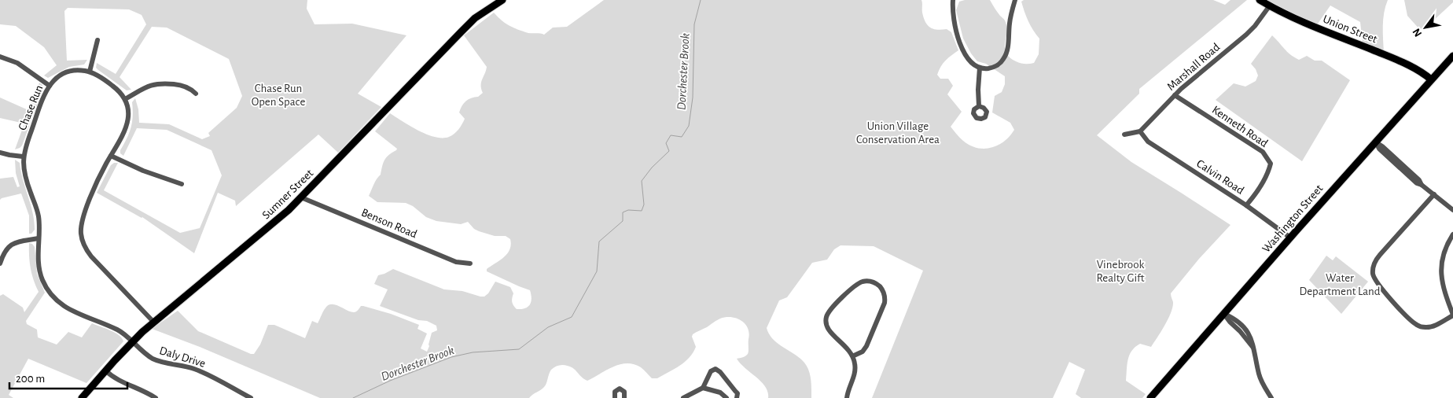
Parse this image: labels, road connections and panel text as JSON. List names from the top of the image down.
{
  "streets": {
    "main road": ["Union Street", "Sumner Street", "Washington Street"],
    "street": [
      "Marshall Road",
      "Chase Run",
      "Kenneth Road",
      "Calvin Road",
      "Benson Road",
      "Daly Drive"
    ]
  },
  "crossings": [
    ["Union Street", "Marshall Road"],
    ["Union Street", "Washington Street"],
    ["Marshall Road", "Kenneth Road"],
    ["Marshall Road", "Calvin Road"],
    ["Chase Run", "Sumner Street"],
    ["Chase Run", "Daly Drive"],
    ["Kenneth Road", "Calvin Road"],
    ["Calvin Road", "Washington Street"],
    ["Sumner Street", "Benson Road"],
    ["Sumner Street", "Daly Drive"]
  ],
  "water": ["Dorchester Brook"],
  "parks": [
    "Chase Run Open Space",
    "Union Village Conservation Area",
    "Vinebrook Realty Gift",
    "Water Department Land"
  ],
  "scale_bar": "200 m",
  "north": "bottom left"
}
